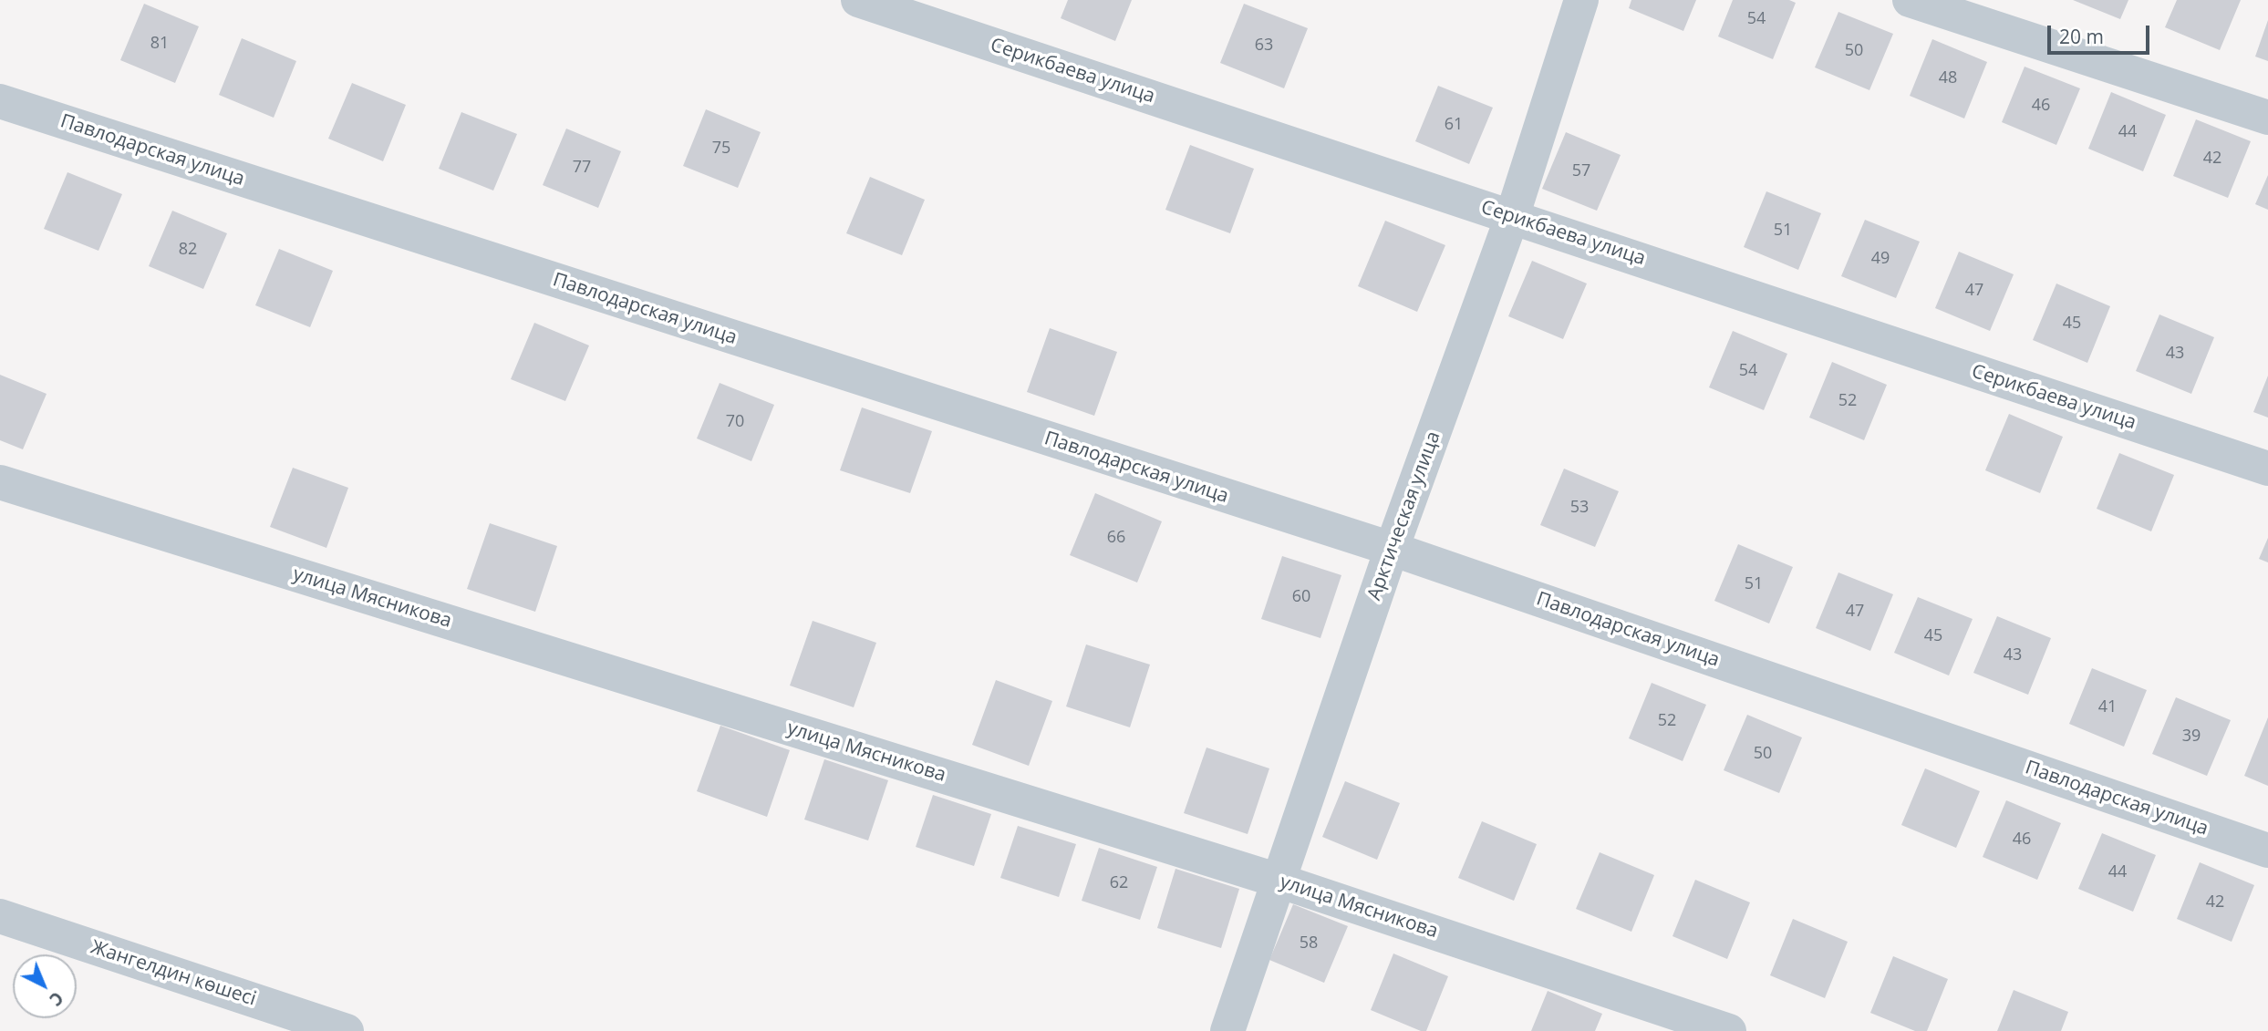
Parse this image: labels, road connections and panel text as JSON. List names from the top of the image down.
{
  "streets": {
    "street": [
      "Серикбаева улица",
      "Павлодарская улица",
      "Арктическая улица",
      "улица Мясникова",
      "Жангелдин көшесі"
    ]
  },
  "crossings": [
    ["Серикбаева улица", "Арктическая улица"],
    ["Павлодарская улица", "Арктическая улица"],
    ["Арктическая улица", "улица Мясникова"]
  ],
  "house_numbers": [
    "54",
    "81",
    "63",
    "50",
    "48",
    "46",
    "61",
    "44",
    "75",
    "42",
    "77",
    "57",
    "51",
    "82",
    "49",
    "47",
    "45",
    "43",
    "54",
    "52",
    "70",
    "53",
    "66",
    "51",
    "60",
    "47",
    "45",
    "43",
    "41",
    "52",
    "39",
    "50",
    "46",
    "44",
    "62",
    "42",
    "58"
  ],
  "scale_bar": "20 m",
  "north": "bottom right"
}
